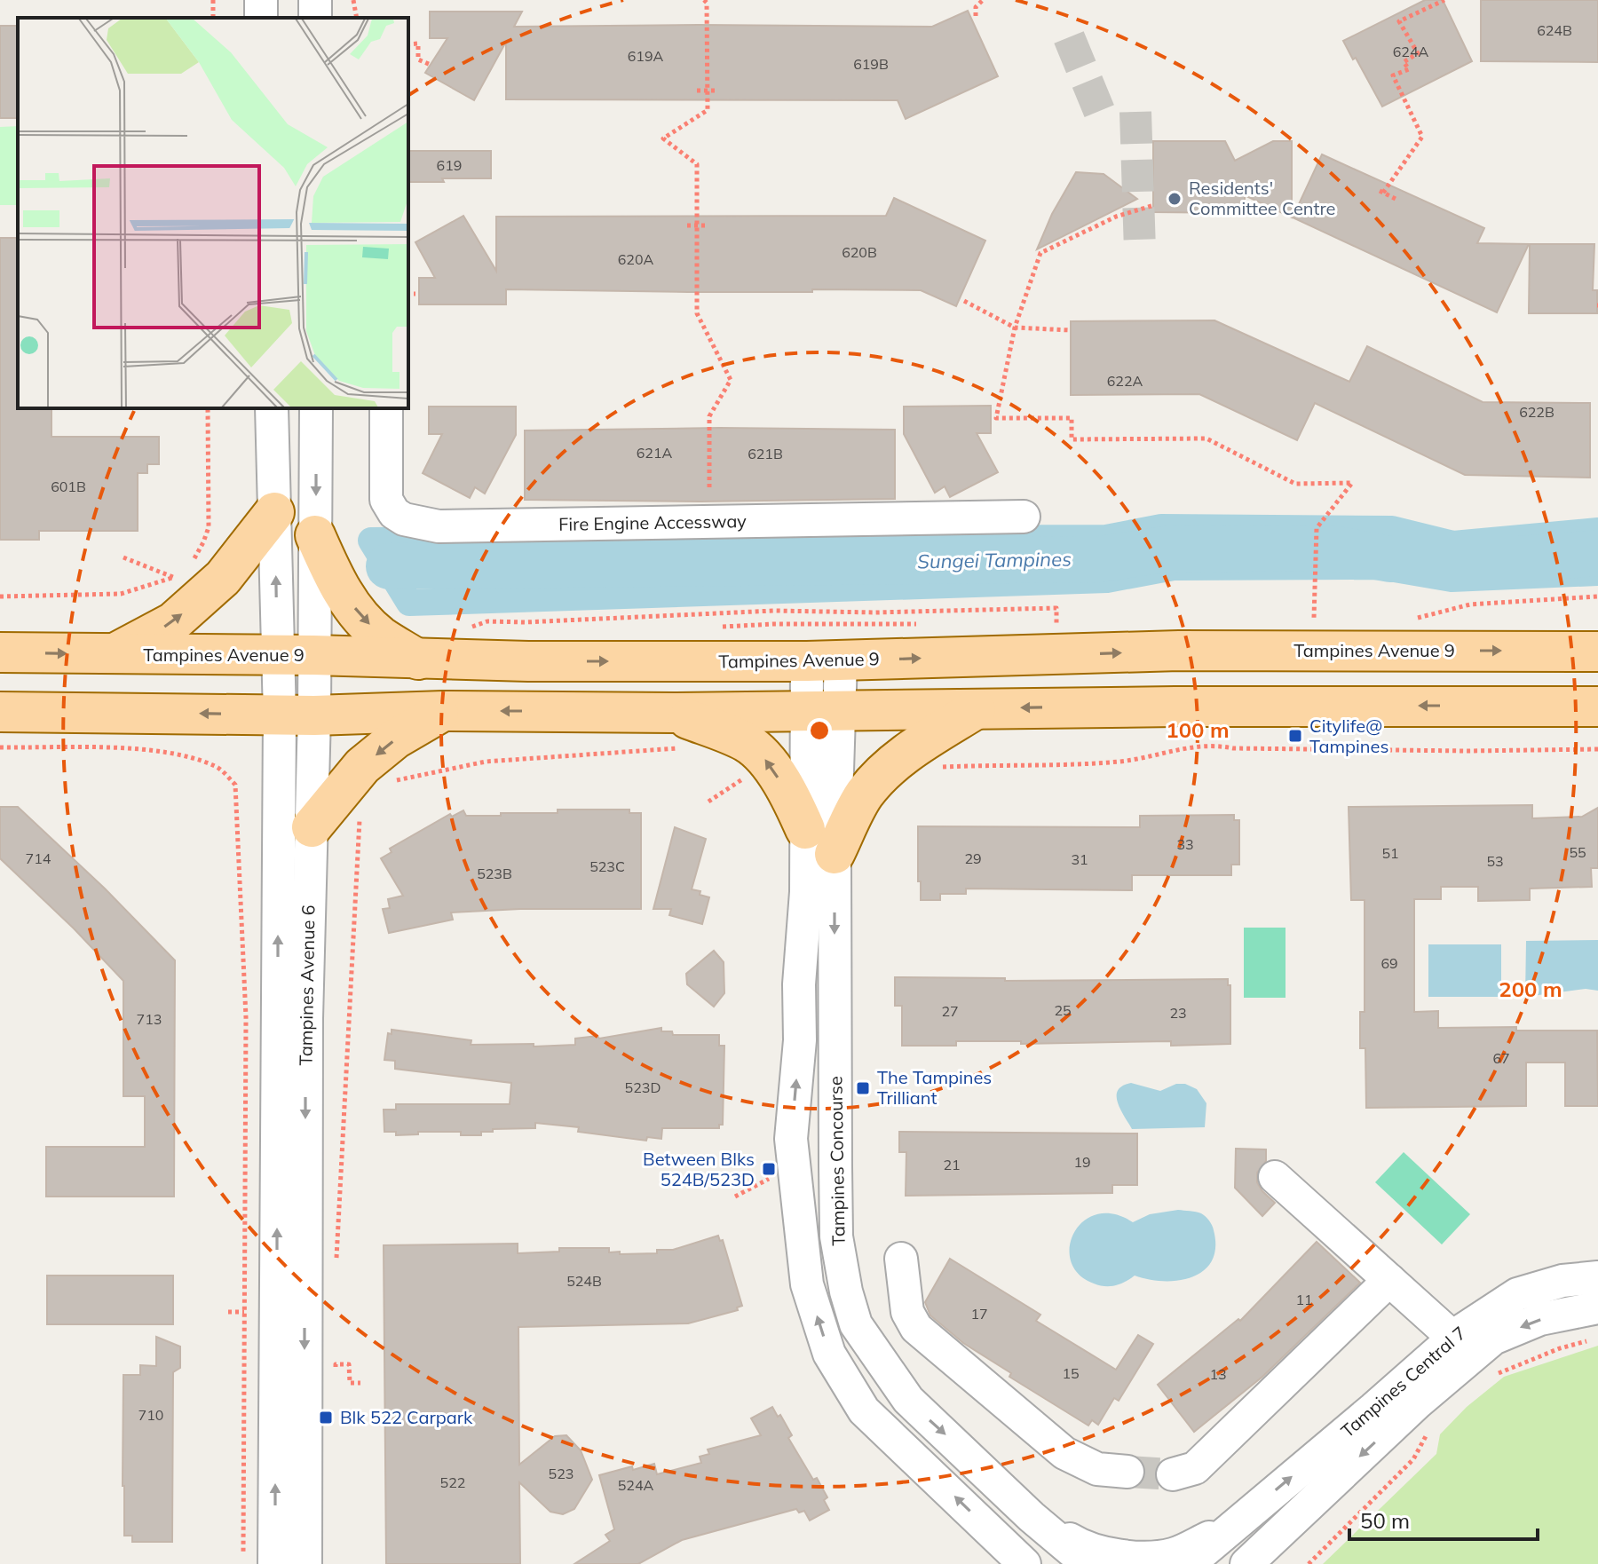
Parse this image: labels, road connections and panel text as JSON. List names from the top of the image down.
{
  "streets": {
    "main road": ["Tampines Avenue 9"],
    "street": [
      "Fire Engine Accessway",
      "Tampines Avenue 6",
      "Tampines Concourse",
      "Tampines Central 7"
    ]
  },
  "crossings": [
    ["Tampines Avenue 9", "Tampines Avenue 6"],
    ["Tampines Avenue 9", "Tampines Concourse"],
    ["Tampines Concourse", "Tampines Central 7"]
  ],
  "water": ["Sungei Tampines"],
  "places": {
    "other": ["Residents' Committee Centre"],
    "transit": [
      "Citylife@ Tampines",
      "The Tampines Trilliant",
      "Between Blks 524B/523D",
      "Blk 522 Carpark"
    ]
  },
  "house_numbers": [
    "624B",
    "624A",
    "619A",
    "619B",
    "619",
    "620B",
    "620A",
    "622A",
    "622B",
    "621A",
    "621B",
    "601B",
    "33",
    "55",
    "51",
    "714",
    "29",
    "31",
    "53",
    "523C",
    "523B",
    "69",
    "25",
    "27",
    "23",
    "713",
    "67",
    "523D",
    "19",
    "21",
    "524B",
    "11",
    "17",
    "15",
    "13",
    "710",
    "523",
    "522",
    "524A"
  ],
  "scale_bar": "50 m",
  "rings": ["100 m", "200 m"]
}
